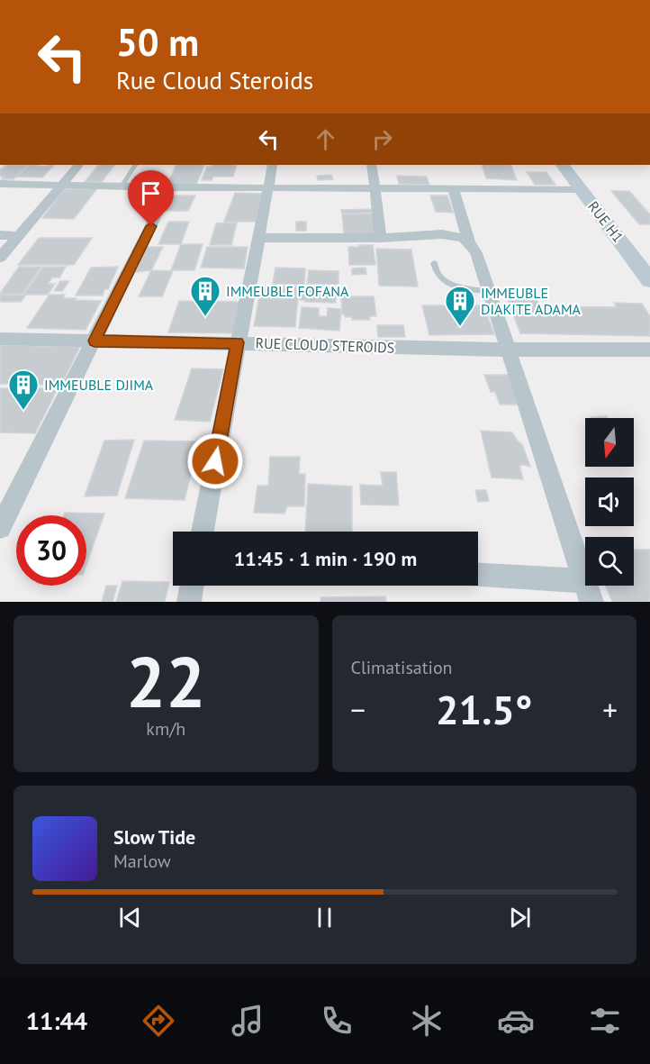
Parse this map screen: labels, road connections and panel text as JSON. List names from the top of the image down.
{
  "streets": {
    "street": ["RUE H1", "RUE CLOUD STEROIDS"]
  },
  "places": {
    "building": ["IMMEUBLE FOFANA", "IMMEUBLE DIAKITE ADAMA", "IMMEUBLE DJIMA"]
  },
  "north": "bottom",
  "page": {
    "turn": ["50 m", "Rue Cloud Steroids"],
    "limit": "30",
    "trip": "11:45 · 1 min · 190 m",
    "tile": [
      ["22", "km/h"],
      "Climatisation"
    ],
    "heat": ["−", "21.5°", "+"],
    "song": ["Slow Tide", "Marlow"],
    "tabs": "11:44"
  }
}
